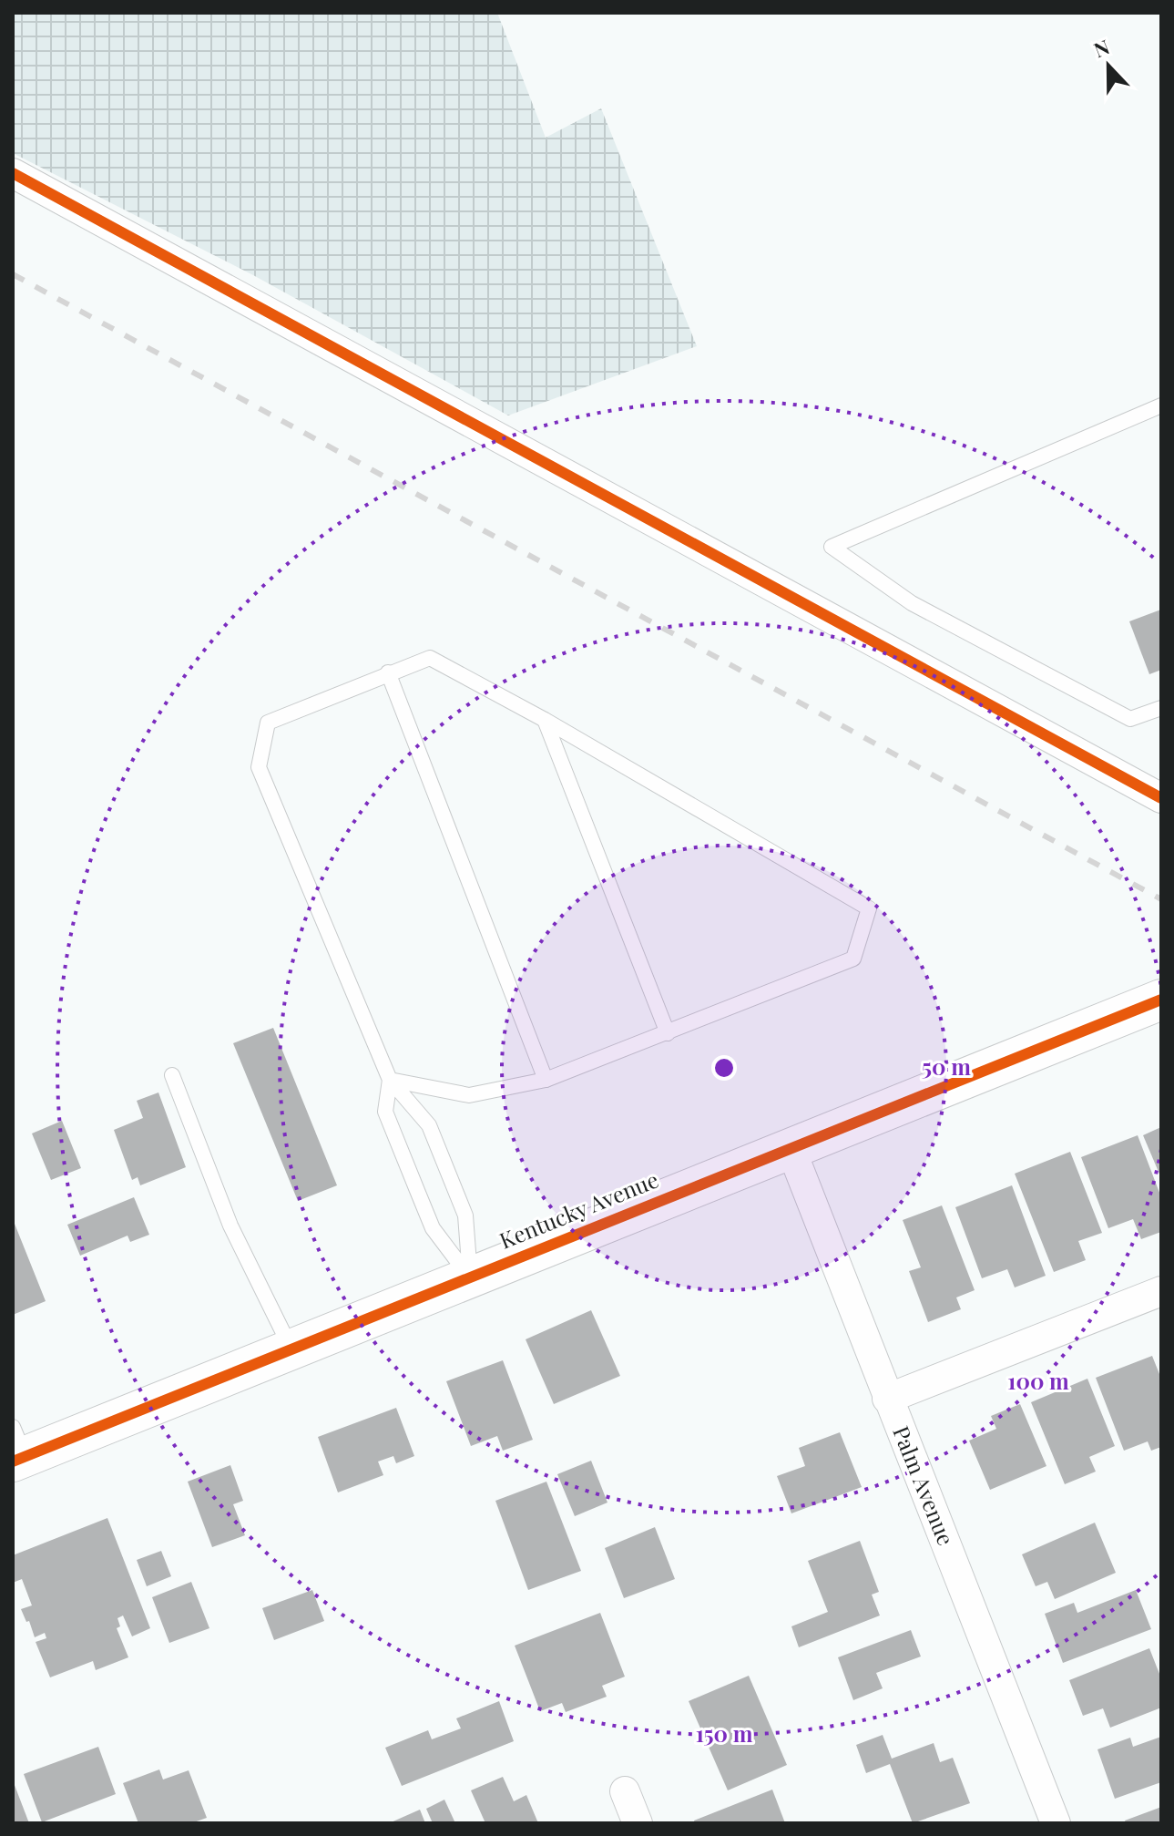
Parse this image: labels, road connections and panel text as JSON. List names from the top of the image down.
{
  "streets": {
    "street": ["Kentucky Avenue", "Palm Avenue"]
  },
  "crossings": [
    ["Kentucky Avenue", "Palm Avenue"]
  ],
  "north": "top",
  "rings": ["50 m", "100 m", "150 m"]
}
